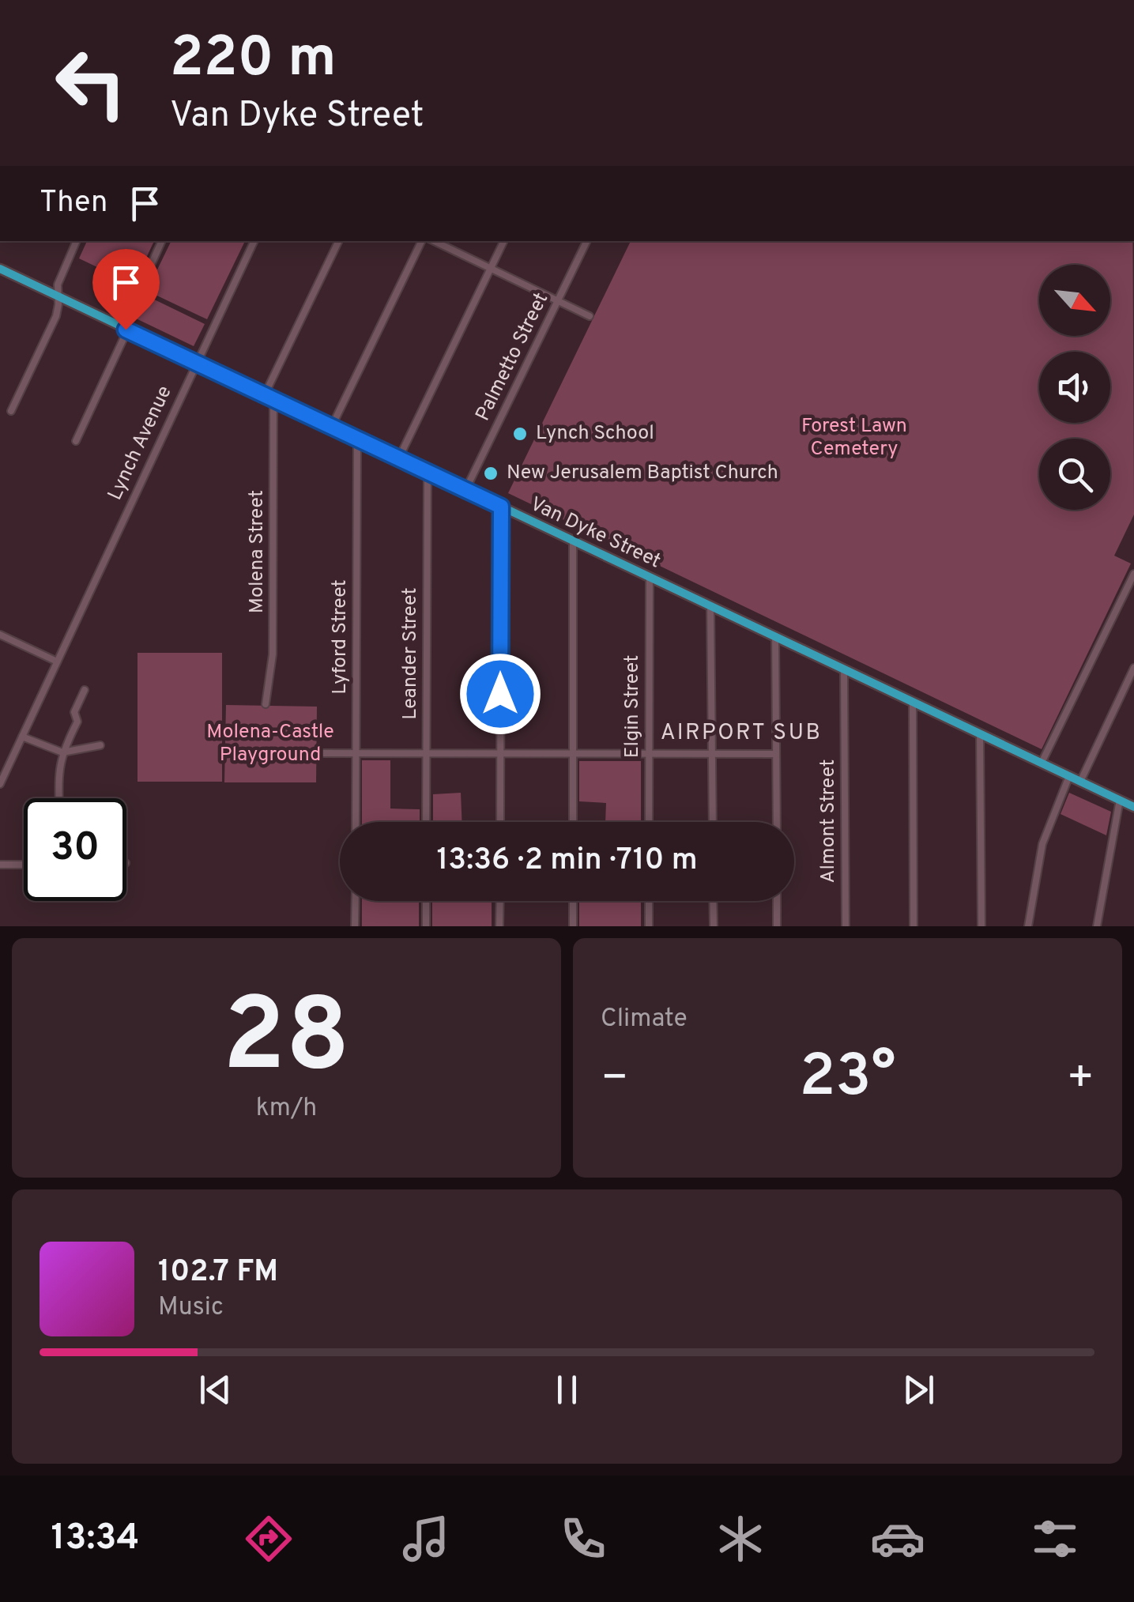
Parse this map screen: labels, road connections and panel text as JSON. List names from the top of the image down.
{
  "streets": {
    "main road": ["Van Dyke Street"],
    "street": [
      "Palmetto Street",
      "Lynch Avenue",
      "Molena Street",
      "Lyford Street",
      "Leander Street",
      "Elgin Street",
      "Almont Street"
    ]
  },
  "crossings": [
    ["Palmetto Street", "Van Dyke Street"],
    ["Lynch Avenue", "Van Dyke Street"],
    ["Van Dyke Street", "Molena Street"],
    ["Van Dyke Street", "Lyford Street"],
    ["Van Dyke Street", "Leander Street"],
    ["Van Dyke Street", "Elgin Street"],
    ["Van Dyke Street", "Almont Street"]
  ],
  "districts": ["AIRPORT SUB"],
  "parks": ["Forest Lawn Cemetery", "Molena-Castle Playground"],
  "places": ["Lynch School", "New Jerusalem Baptist Church"],
  "north": "bottom right",
  "page": {
    "turn": ["220 m", "Van Dyke Street"],
    "then": "Then",
    "limit": "30",
    "trip": "13:36 · 2 min · 710 m",
    "tile": [
      ["28", "km/h"],
      "Climate"
    ],
    "heat": ["−", "23°", "+"],
    "song": ["102.7 FM", "Music"],
    "tabs": "13:34"
  }
}
